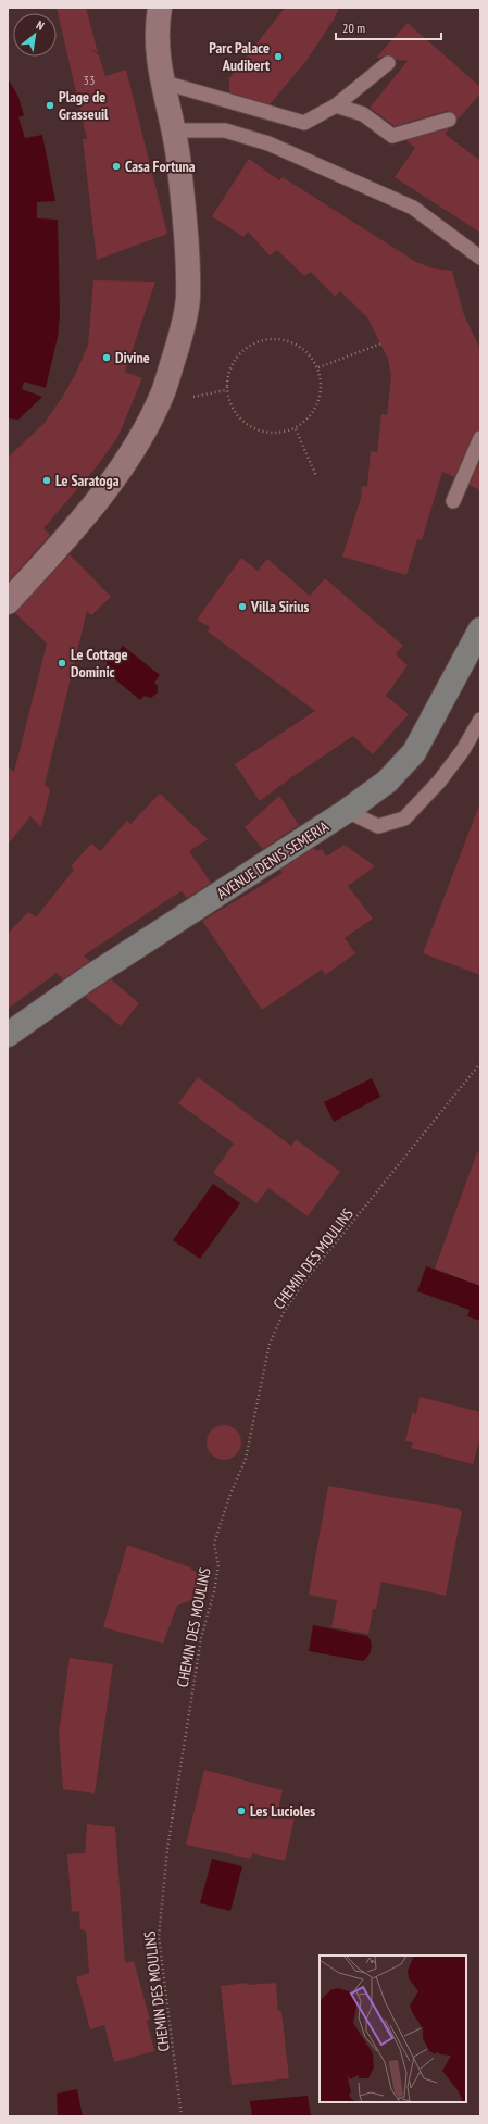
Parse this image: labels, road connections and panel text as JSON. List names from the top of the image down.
{
  "streets": {
    "main road": ["AVENUE DENIS SEMERIA"],
    "path": ["CHEMIN DES MOULINS"]
  },
  "places": [
    "Parc Palace Audibert",
    "Plage de Grasseuil",
    "Casa Fortuna",
    "Divine",
    "Le Saratoga",
    "Villa Sirius",
    "Le Cottage Dominic",
    "Les Lucioles"
  ],
  "house_numbers": ["33"],
  "scale_bar": "20 m",
  "north": "top right"
}
